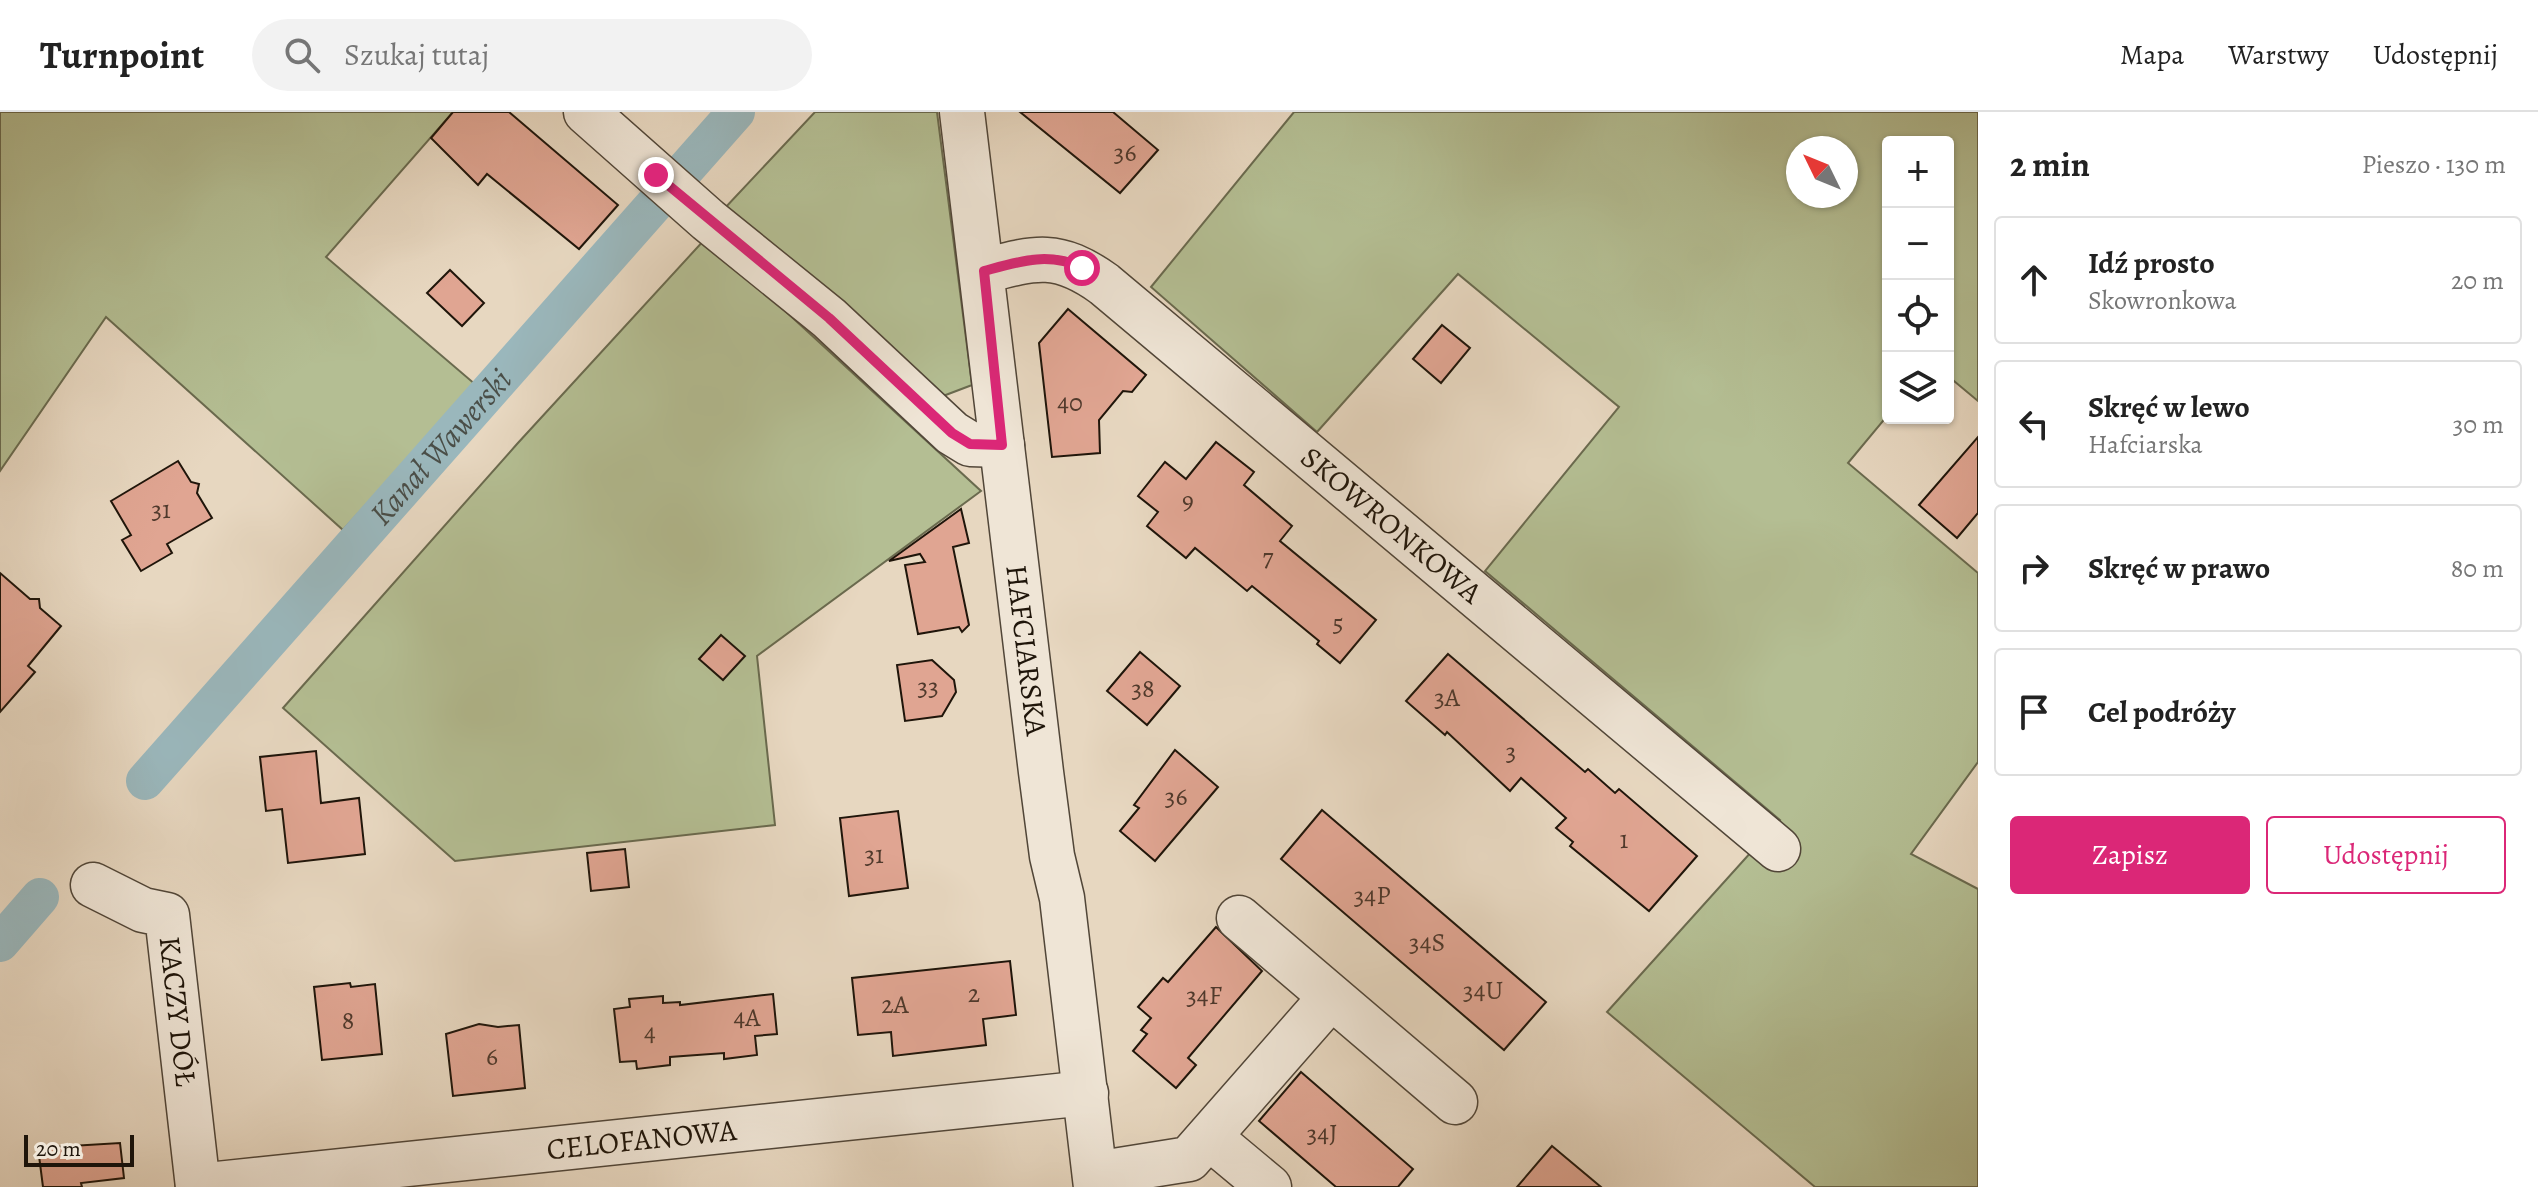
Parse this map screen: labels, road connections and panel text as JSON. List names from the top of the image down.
{
  "streets": {
    "street": [
      "SKOWRONKOWA",
      "HAFCIARSKA",
      "KACZY DÓŁ",
      "CELOFANOWA"
    ]
  },
  "crossings": [
    ["SKOWRONKOWA", "HAFCIARSKA"],
    ["HAFCIARSKA", "CELOFANOWA"],
    ["KACZY DÓŁ", "CELOFANOWA"]
  ],
  "water": ["Kanał Wawerski"],
  "house_numbers": [
    "36",
    "40",
    "9",
    "31",
    "7",
    "5",
    "33",
    "38",
    "3A",
    "3",
    "36",
    "1",
    "31",
    "34P",
    "34S",
    "34U",
    "2",
    "34F",
    "2A",
    "4A",
    "8",
    "4",
    "6",
    "34J"
  ],
  "scale_bar": "20 m",
  "north": "top left",
  "page": {
    "header": "Turnpoint",
    "search": "Szukaj tutaj",
    "nav": ["Mapa", "Warstwy", "Udostępnij"],
    "heading": ["2 min", "Pieszo · 130 m"],
    "map_buttons": ["+", "−"],
    "list": [
      ["Idź prosto", "Skowronkowa", "20 m"],
      ["Skręć w lewo", "Hafciarska", "30 m"],
      ["Skręć w prawo", "80 m"],
      "Cel podróży"
    ],
    "buttons": ["Zapisz", "Udostępnij"],
    "scale": "20 m"
  }
}
